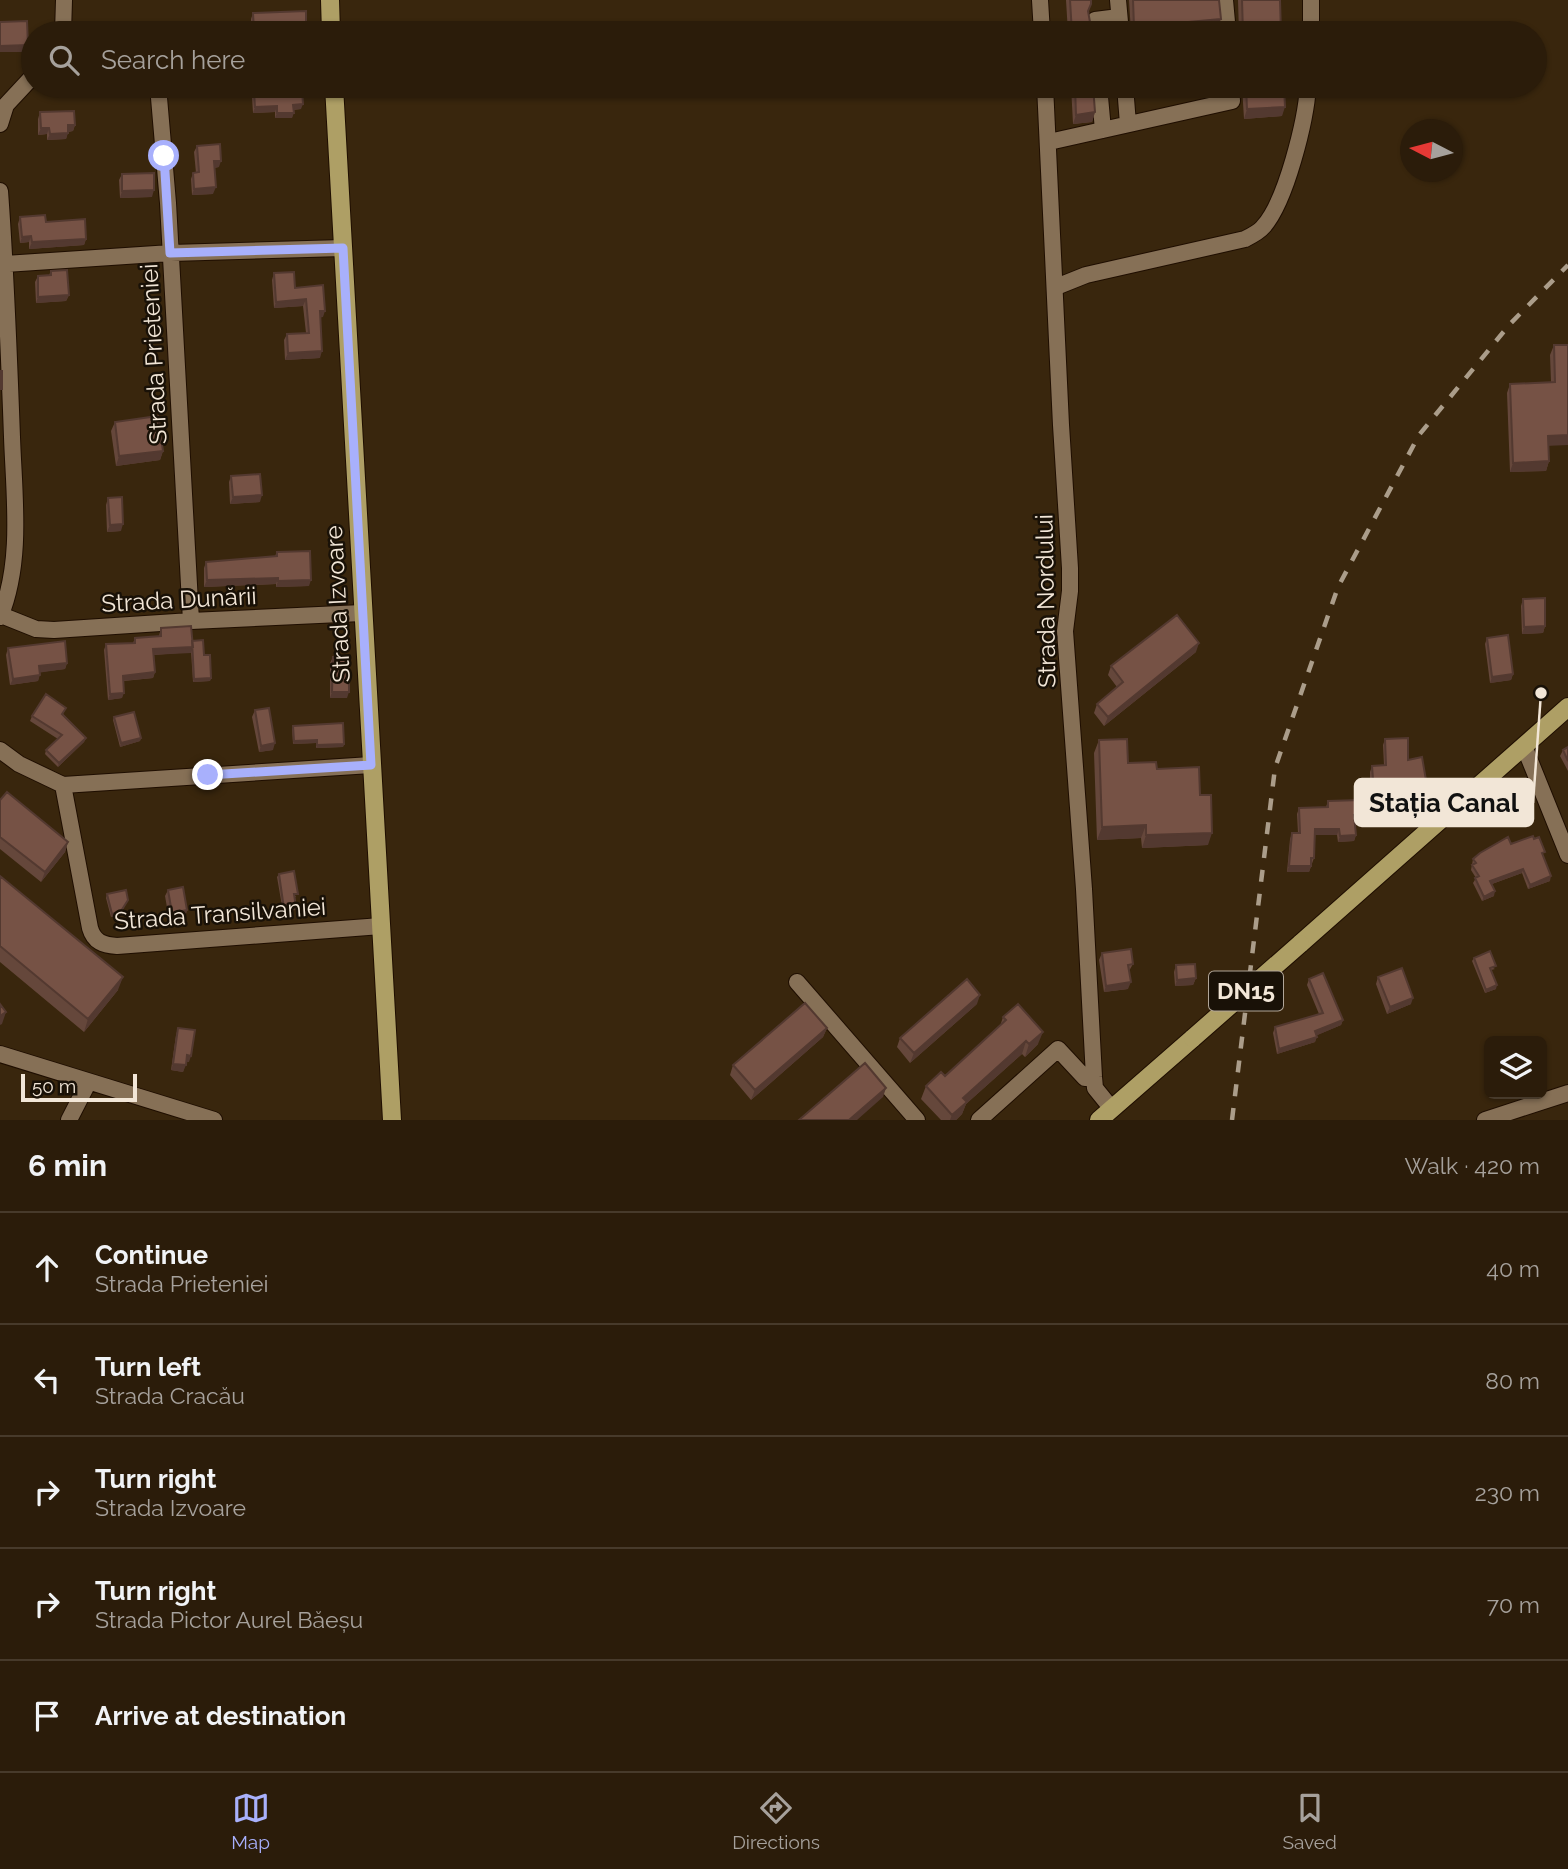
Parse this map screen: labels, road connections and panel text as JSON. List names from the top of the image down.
{
  "streets": {
    "main road": ["Strada Izvoare", "DN15"],
    "street": [
      "Strada Prieteniei",
      "Strada Dunării",
      "Strada Nordului",
      "Strada Transilvaniei"
    ]
  },
  "crossings": [
    ["Strada Prieteniei", "Strada Dunării"],
    ["Strada Dunării", "Strada Izvoare"],
    ["Strada Nordului", "DN15"],
    ["Strada Izvoare", "Strada Transilvaniei"]
  ],
  "places": ["Stația Canal"],
  "scale_bar": "50 m",
  "north": "left",
  "page": {
    "search": "Search here",
    "scale": "50 m",
    "heading": ["6 min", "Walk · 420 m"],
    "list": [
      ["Continue", "Strada Prieteniei", "40 m"],
      ["Turn left", "Strada Cracău", "80 m"],
      ["Turn right", "Strada Izvoare", "230 m"],
      ["Turn right", "Strada Pictor Aurel Băeșu", "70 m"],
      "Arrive at destination"
    ],
    "nav": ["Map", "Directions", "Saved"]
  }
}
